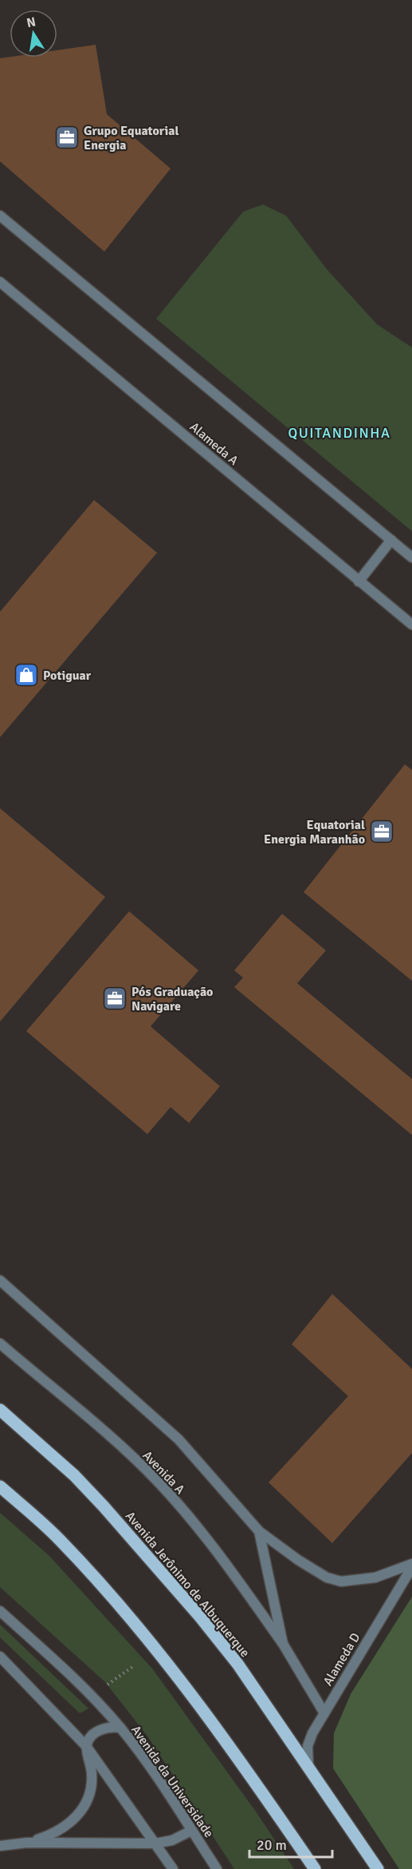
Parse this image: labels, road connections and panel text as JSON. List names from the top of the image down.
{
  "streets": {
    "main road": ["Avenida Jerônimo de Albuquerque"],
    "street": [
      "Alameda A",
      "Avenida A",
      "Alameda D",
      "Avenida da Universidade"
    ]
  },
  "crossings": [
    ["Avenida A", "Alameda D"],
    ["Avenida Jerônimo de Albuquerque", "Alameda D"]
  ],
  "districts": ["QUITANDINHA"],
  "places": {
    "office": ["Grupo Equatorial Energia", "Equatorial Energia Maranhão", "Pós Graduação Navigare"],
    "shop": ["Potiguar"]
  },
  "scale_bar": "20 m",
  "north": "top"
}
